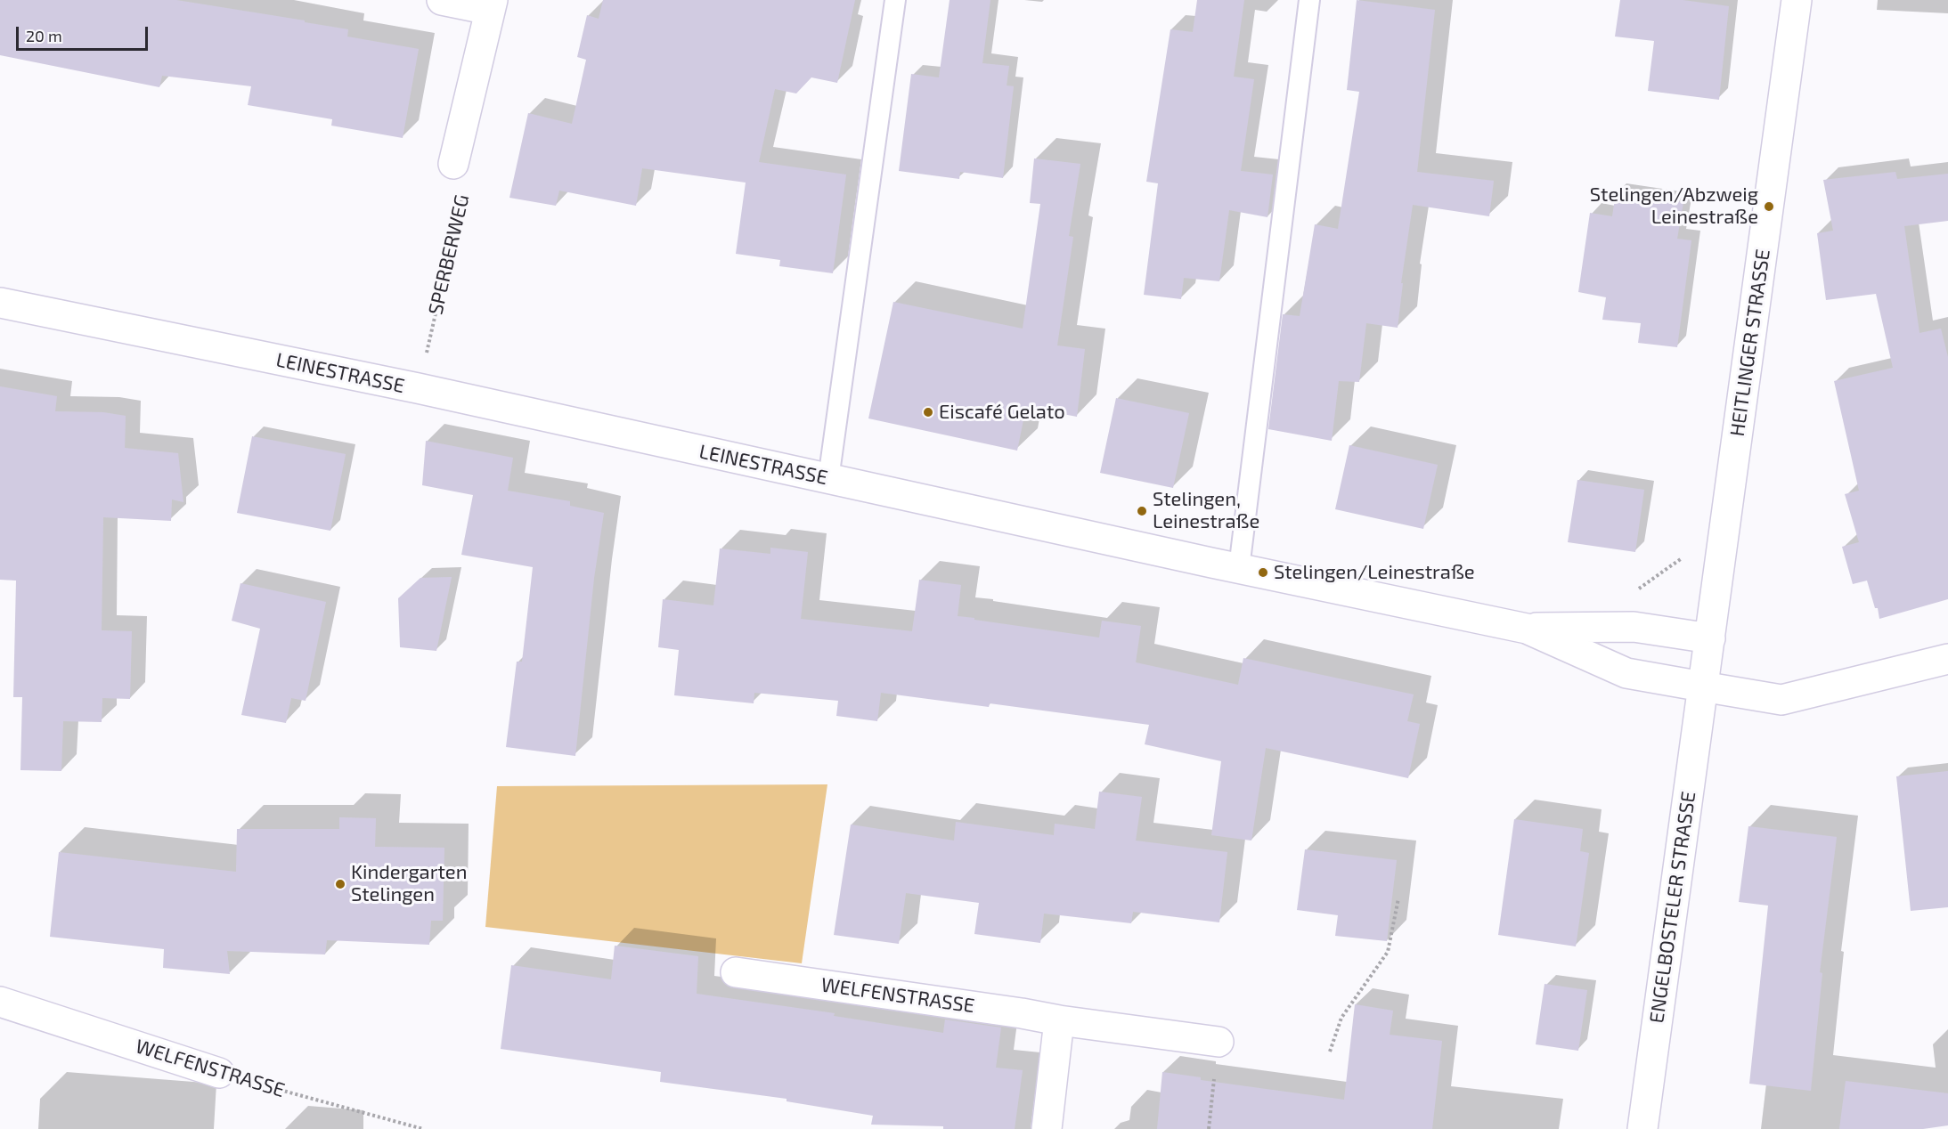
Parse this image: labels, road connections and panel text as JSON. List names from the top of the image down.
{
  "streets": {
    "street": [
      "SPERBERWEG",
      "HEITLINGER STRASSE",
      "LEINESTRASSE",
      "ENGELBOSTELER STRASSE",
      "WELFENSTRASSE"
    ]
  },
  "crossings": [
    ["SPERBERWEG", "LEINESTRASSE"],
    ["HEITLINGER STRASSE", "LEINESTRASSE"],
    ["HEITLINGER STRASSE", "ENGELBOSTELER STRASSE"],
    ["LEINESTRASSE", "ENGELBOSTELER STRASSE"]
  ],
  "places": [
    "Stelingen/Abzweig Leinestraße",
    "Eiscafé Gelato",
    "Stelingen, Leinestraße",
    "Stelingen/Leinestraße",
    "Kindergarten Stelingen"
  ],
  "scale_bar": "20 m"
}
